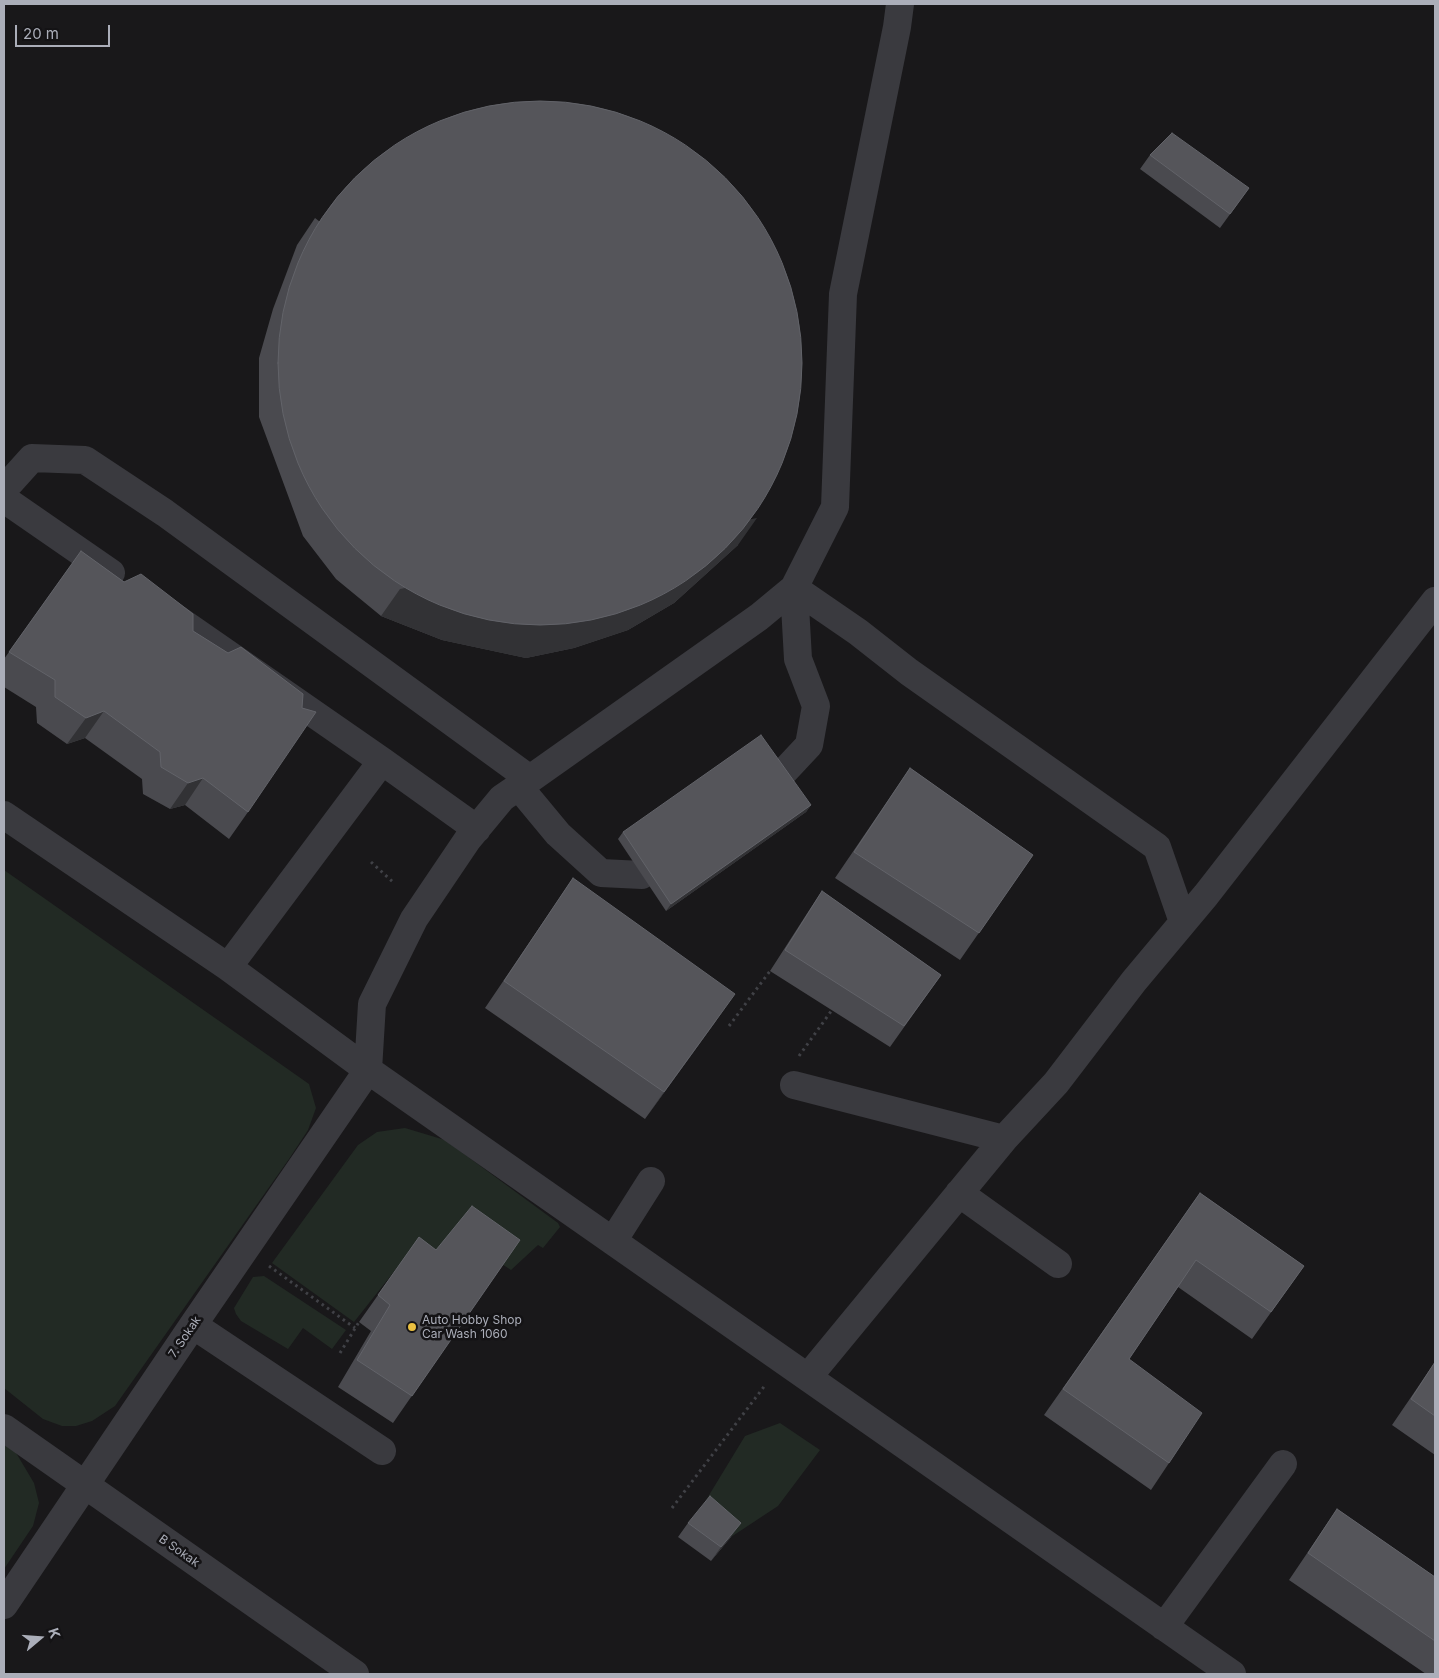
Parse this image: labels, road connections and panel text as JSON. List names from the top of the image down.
{
  "streets": {
    "lane": ["7. Sokak", "B Sokak"]
  },
  "crossings": [
    ["7. Sokak", "B Sokak"]
  ],
  "places": ["Auto Hobby Shop Car Wash 1060"],
  "scale_bar": "20 m",
  "north": "right"
}
